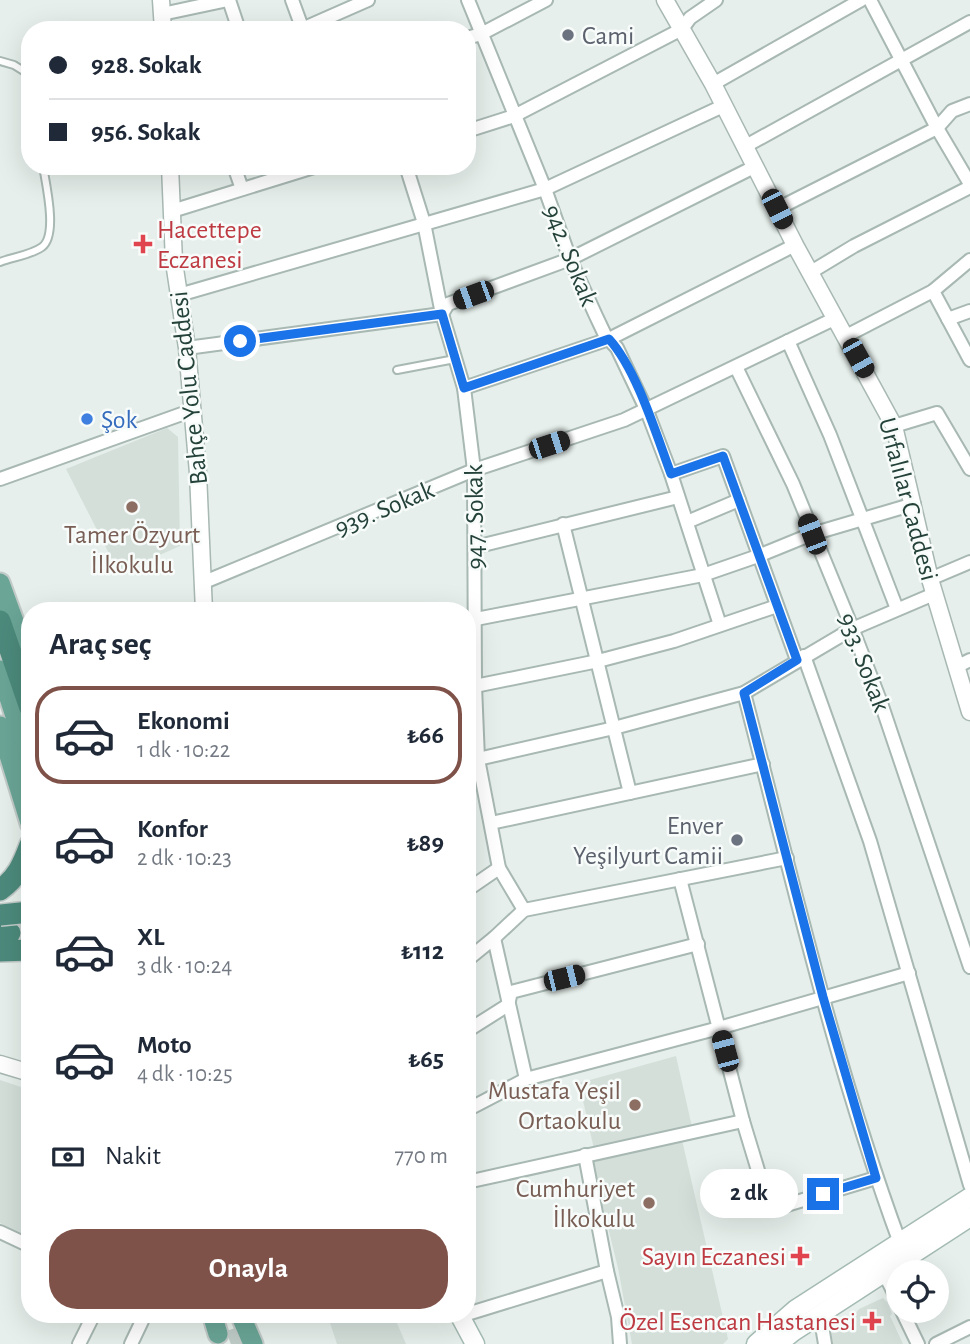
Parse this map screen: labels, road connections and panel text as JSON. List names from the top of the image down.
{
  "streets": {
    "street": [
      "942. Sokak",
      "Bahçe Yolu Caddesi",
      "Urfalılar Caddesi",
      "939. Sokak",
      "947. Sokak",
      "933. Sokak"
    ]
  },
  "crossings": [
    ["942. Sokak", "939. Sokak"],
    ["Bahçe Yolu Caddesi", "939. Sokak"],
    ["Urfalılar Caddesi", "939. Sokak"],
    ["939. Sokak", "947. Sokak"],
    ["939. Sokak", "933. Sokak"]
  ],
  "places": {
    "other": [
      "Cami",
      "Şok",
      "Tamer Özyurt İlkokulu",
      "Enver Yeşilyurt Camii",
      "Mustafa Yeşil Ortaokulu",
      "Cumhuriyet İlkokulu"
    ],
    "health": ["Hacettepe Eczanesi", "Sayın Eczanesi", "Özel Esencan Hastanesi"]
  },
  "page": {
    "banner": ["928. Sokak", "956. Sokak"],
    "heading": "Araç seç",
    "list": [
      {
        "name": "Ekonomi",
        "note": "1 dk · 10:22",
        "value": "₺66"
      },
      {
        "name": "Konfor",
        "note": "2 dk · 10:23",
        "value": "₺89"
      },
      {
        "name": "XL",
        "note": "3 dk · 10:24",
        "value": "₺112"
      },
      {
        "name": "Moto",
        "note": "4 dk · 10:25",
        "value": "₺65"
      }
    ],
    "pay": ["Nakit", "770 m"],
    "bubble": "2 dk",
    "buttons": "Onayla"
  }
}
